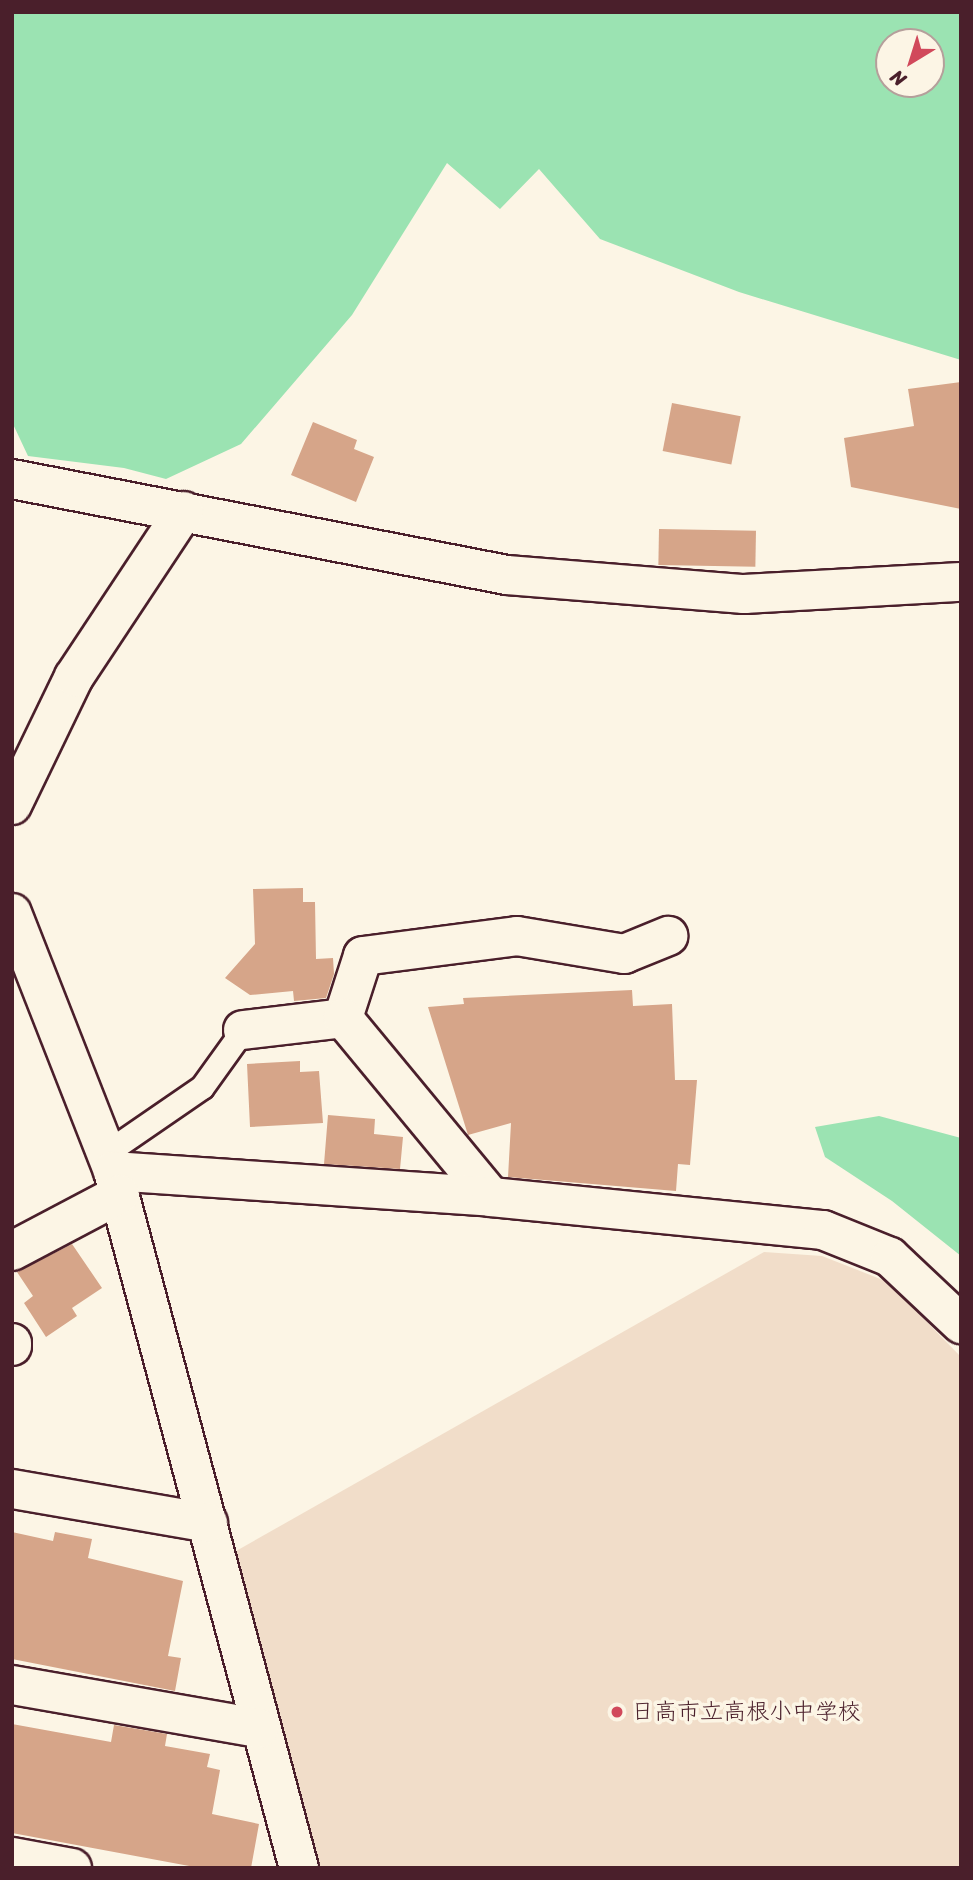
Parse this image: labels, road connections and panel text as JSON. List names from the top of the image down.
{
  "places": ["日高市立高根小中学校"],
  "north": "bottom left"
}
